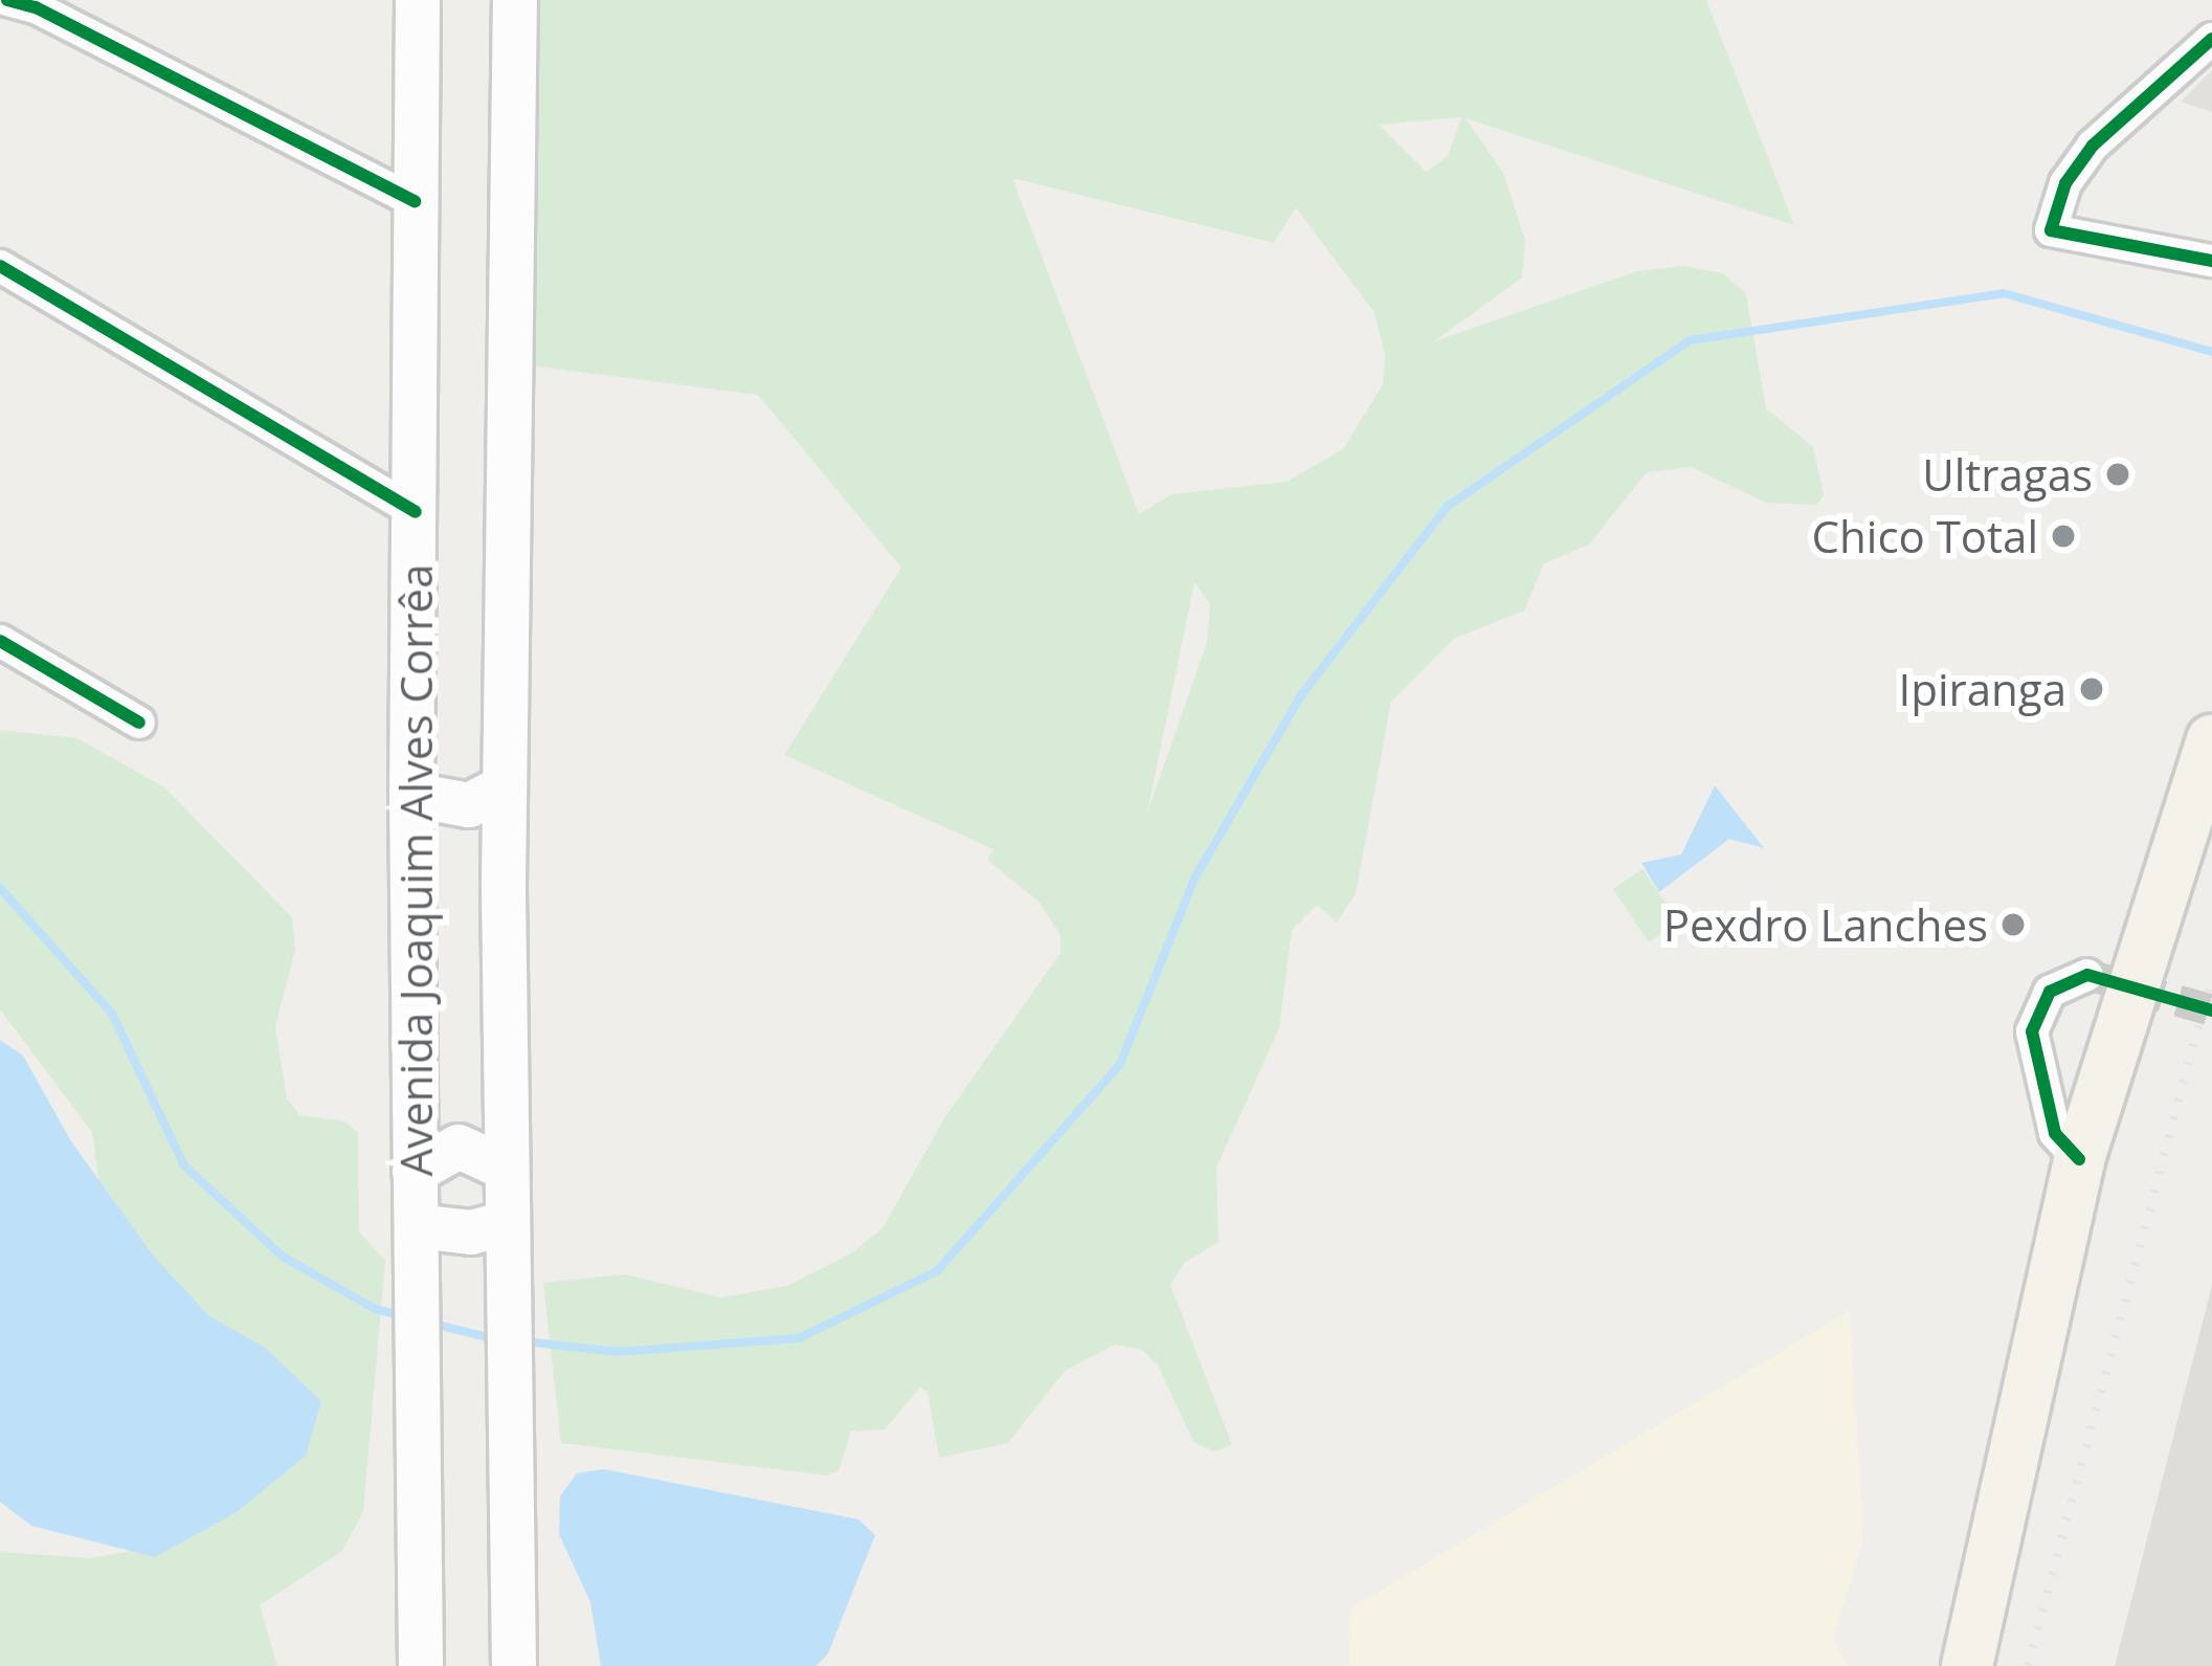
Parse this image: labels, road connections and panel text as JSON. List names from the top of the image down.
{
  "streets": {
    "main road": ["Avenida Joaquim Alves Corrêa"]
  },
  "places": [
    "Ultragas",
    "Chico Total",
    "Ipiranga",
    "Pexdro Lanches"
  ]
}
